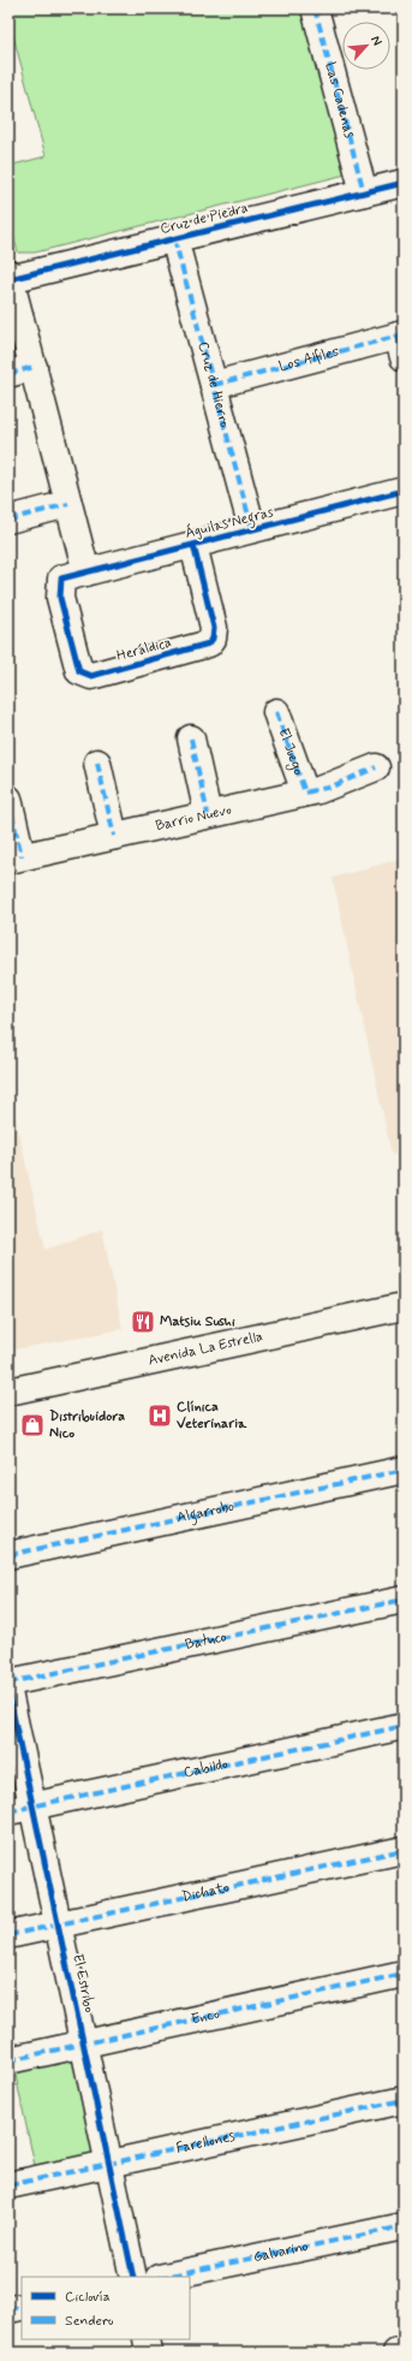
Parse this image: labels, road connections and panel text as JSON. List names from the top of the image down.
{
  "streets": {
    "street": [
      "Las Cadenas",
      "Cruz de Piedra",
      "Los Alfiles",
      "Cruz de Hierro",
      "Águilas Negras",
      "Heráldica",
      "El Juego",
      "Barrio Nuevo",
      "Avenida La Estrella",
      "Algarrobo",
      "Batuco",
      "Cabildo",
      "Dichato",
      "El Estribo",
      "Enco",
      "Farellones",
      "Galvarino"
    ]
  },
  "crossings": [
    ["Las Cadenas", "Cruz de Piedra"],
    ["Cruz de Piedra", "Cruz de Hierro"],
    ["Los Alfiles", "Cruz de Hierro"],
    ["Cruz de Hierro", "Águilas Negras"],
    ["Águilas Negras", "Heráldica"],
    ["El Juego", "Barrio Nuevo"],
    ["Cabildo", "El Estribo"],
    ["Dichato", "El Estribo"],
    ["El Estribo", "Enco"],
    ["El Estribo", "Farellones"]
  ],
  "places": {
    "restaurant": ["Matsiu Sushi"],
    "hospital": ["Clínica Veterinaria"],
    "shop": ["Distribuidora Nico"]
  },
  "legend": ["Ciclovía", "Sendero"],
  "north": "top right"
}
